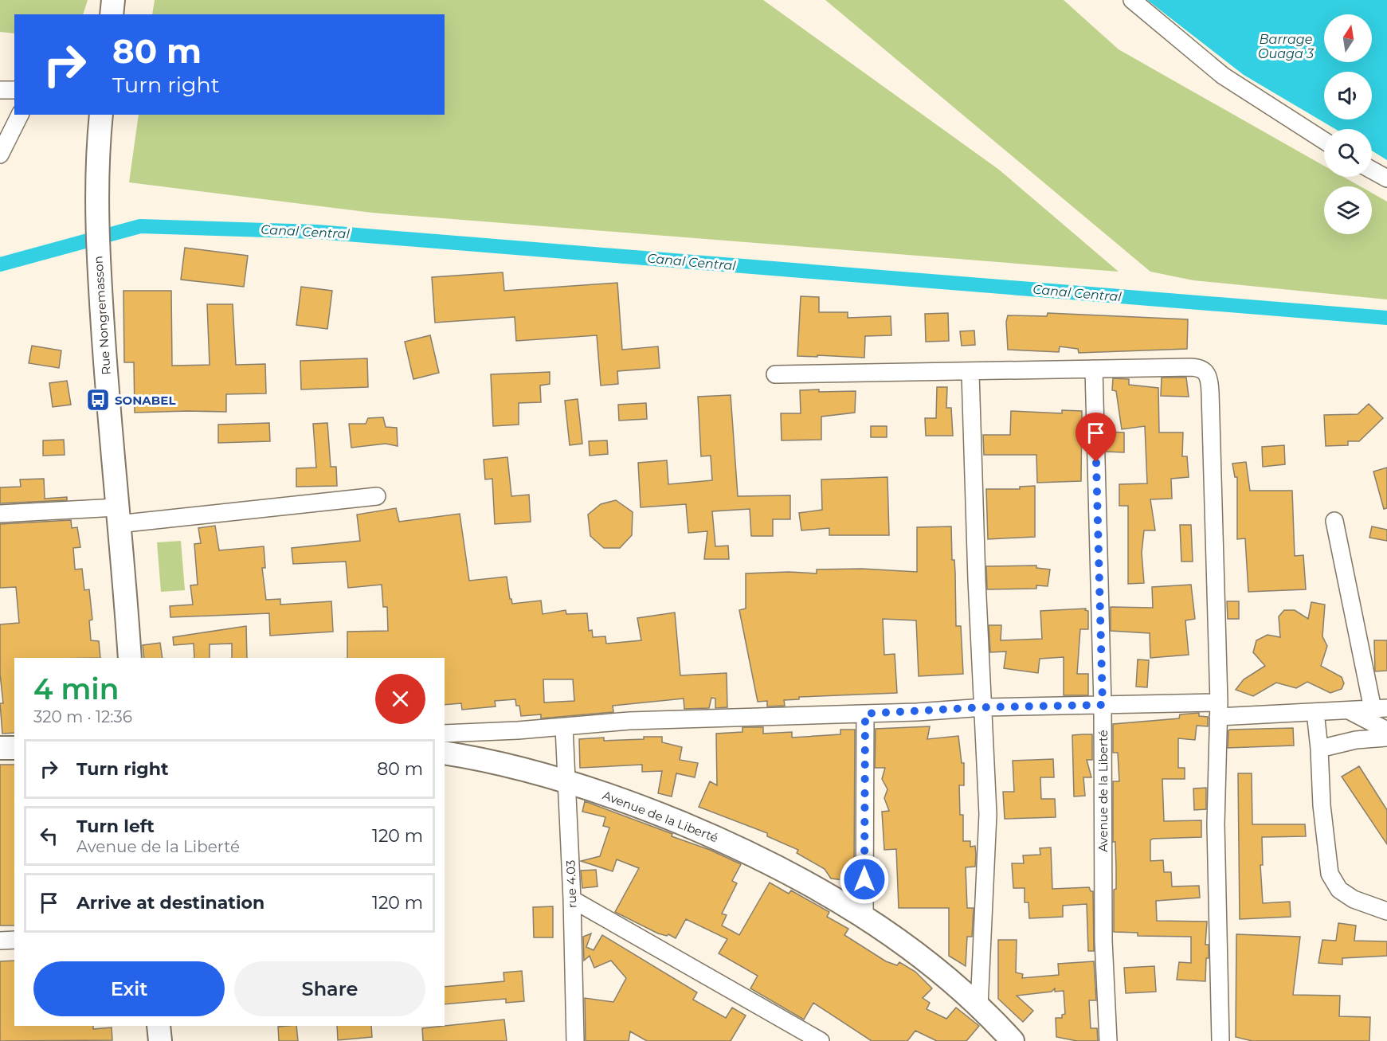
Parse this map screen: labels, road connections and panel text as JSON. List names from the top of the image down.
{
  "streets": {
    "main road": ["Rue Nongremasson", "Avenue de la Liberté"],
    "street": ["rue 4.03"]
  },
  "crossings": [
    ["Avenue de la Liberté", "rue 4.03"]
  ],
  "water": ["Barrage Ouaga 3", "Canal Central"],
  "places": {
    "bus stop": ["SONABEL"]
  },
  "north": "top",
  "page": {
    "turn": ["80 m", "Turn right"],
    "heading": ["4 min", "320 m · 12:36"],
    "list": [
      {
        "name": "Turn right",
        "value": "80 m"
      },
      {
        "name": "Turn left",
        "note": "Avenue de la Liberté",
        "value": "120 m"
      },
      {
        "name": "Arrive at destination",
        "value": "120 m"
      }
    ],
    "buttons": ["Exit", "Share"]
  }
}
